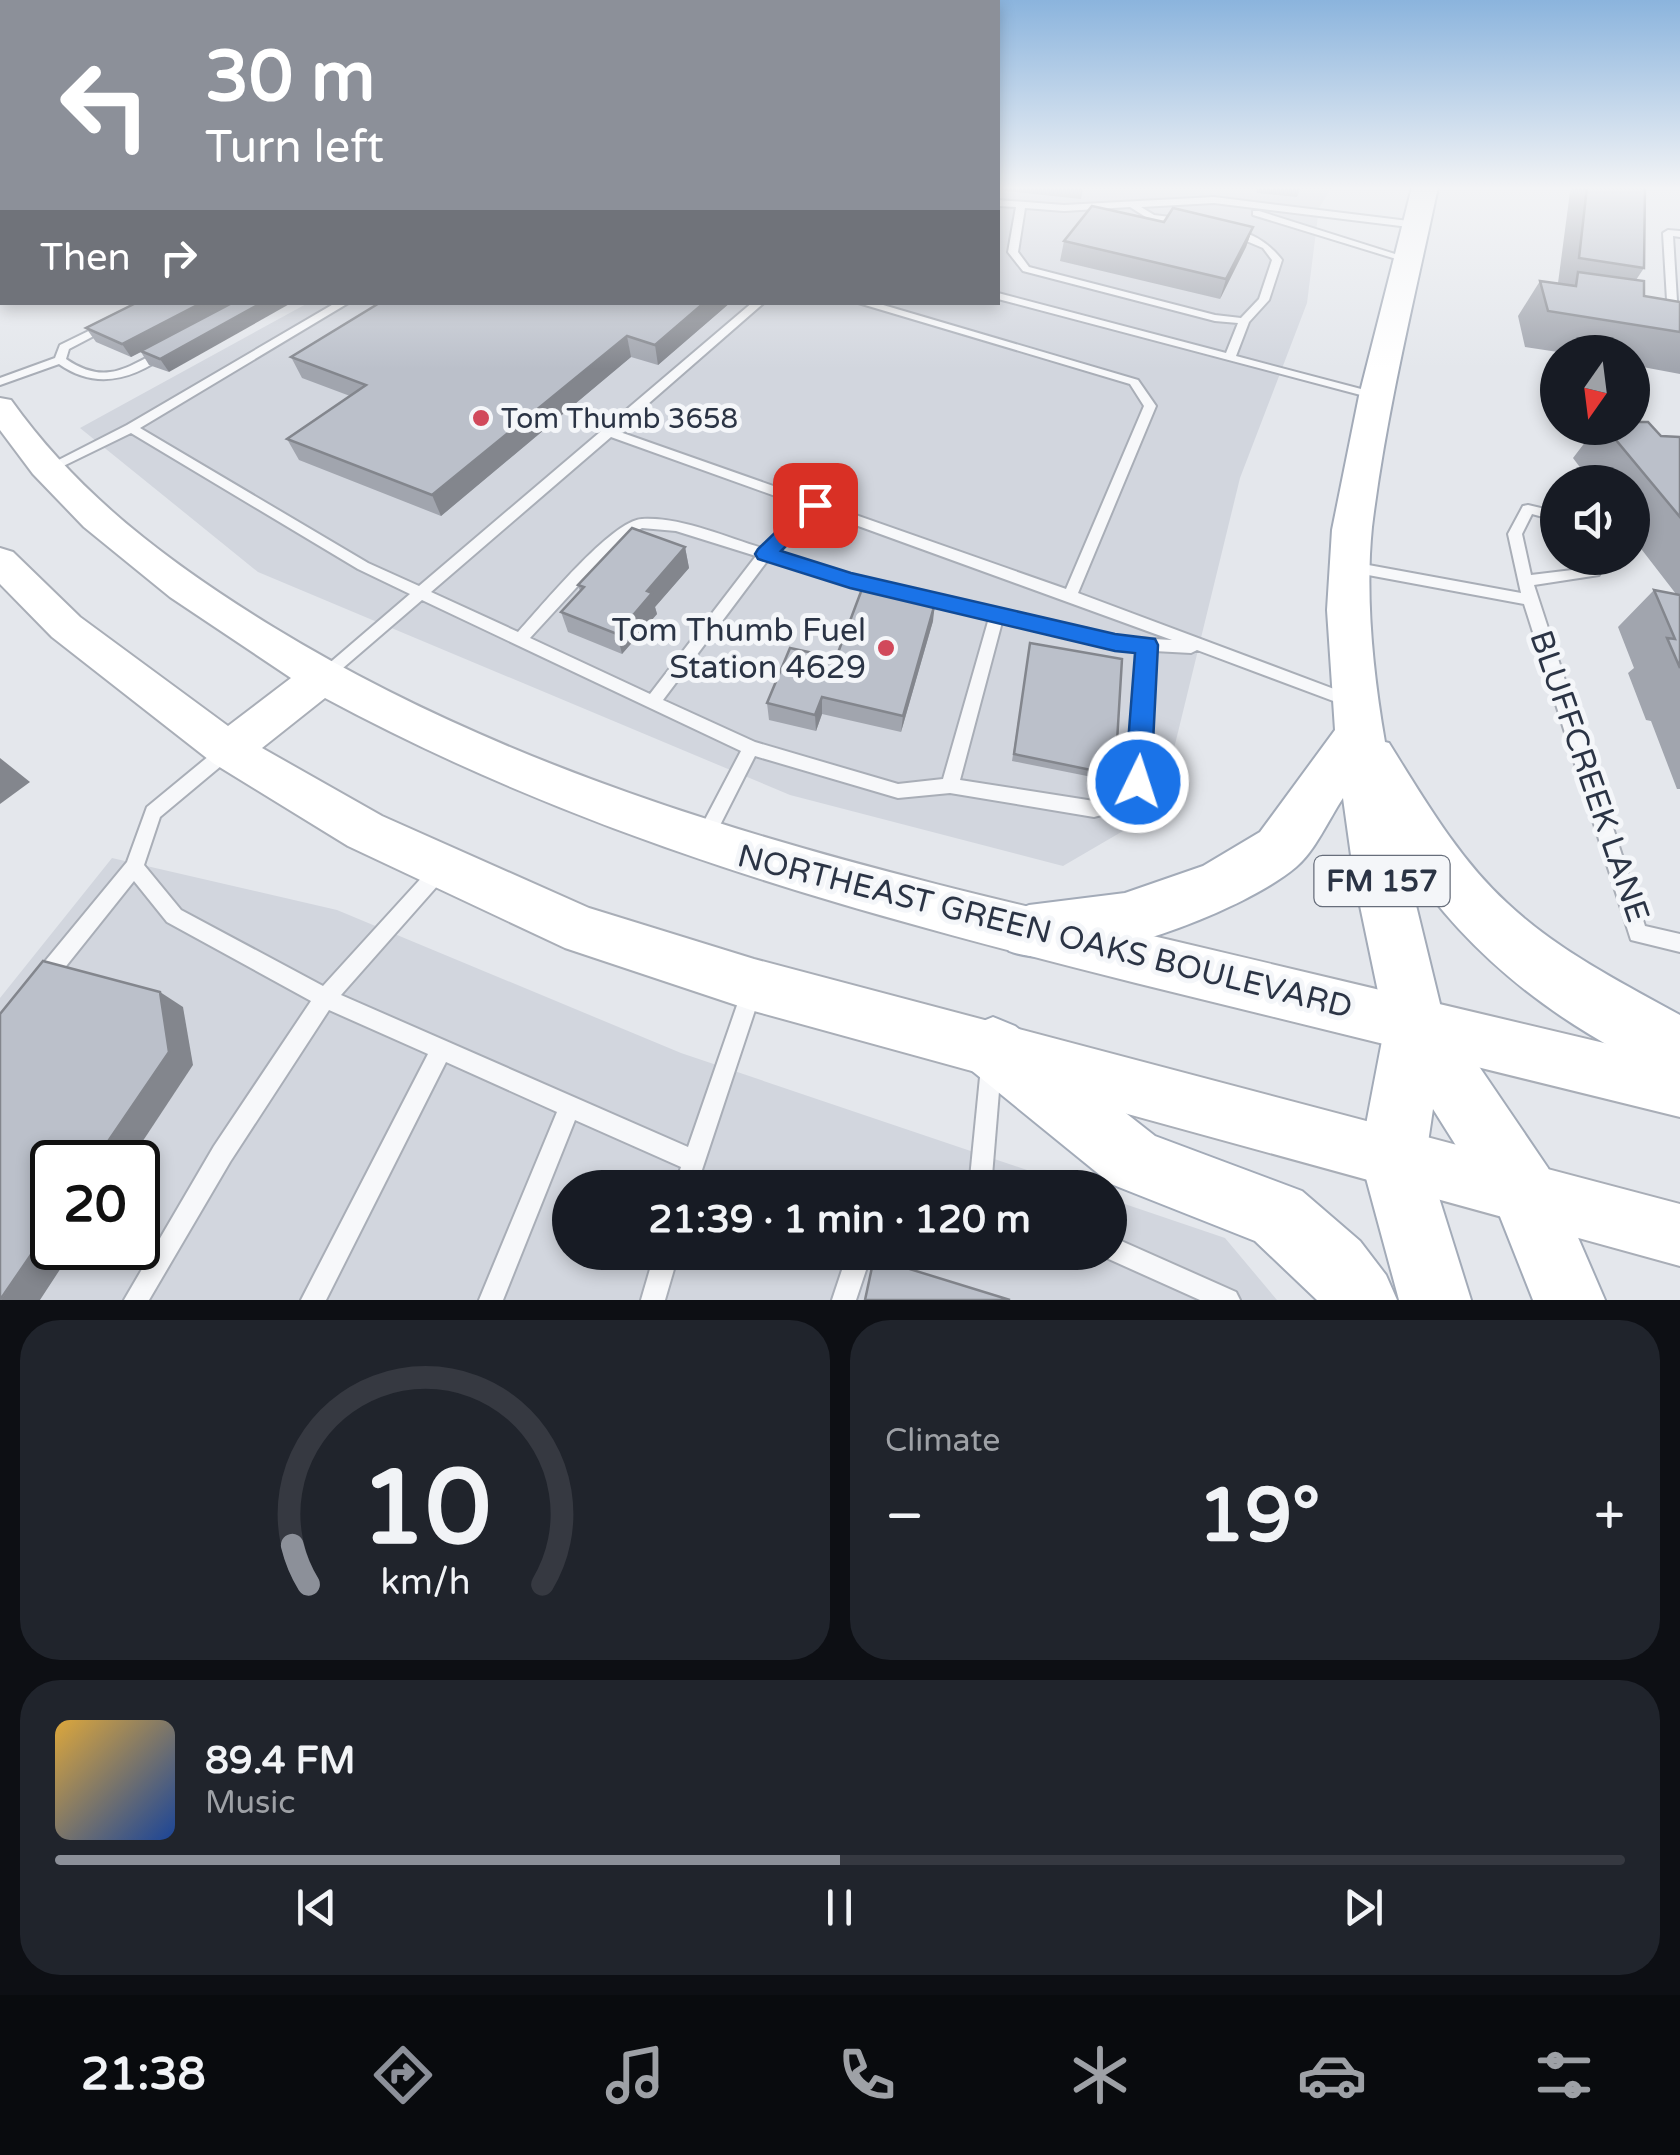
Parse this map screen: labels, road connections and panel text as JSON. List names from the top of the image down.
{
  "streets": {
    "main road": ["FM 157", "NORTHEAST GREEN OAKS BOULEVARD"],
    "lane": ["BLUFFCREEK LANE"]
  },
  "crossings": [
    ["FM 157", "NORTHEAST GREEN OAKS BOULEVARD"]
  ],
  "places": ["Tom Thumb 3658", "Tom Thumb Fuel Station 4629"],
  "north": "bottom",
  "page": {
    "turn": ["30 m", "Turn left"],
    "then": "Then",
    "limit": "20",
    "trip": "21:39 · 1 min · 120 m",
    "tile": "Climate",
    "heat": ["−", "19°", "+"],
    "song": ["89.4 FM", "Music"],
    "tabs": "21:38",
    "gauge": ["10", "km/h"]
  }
}
